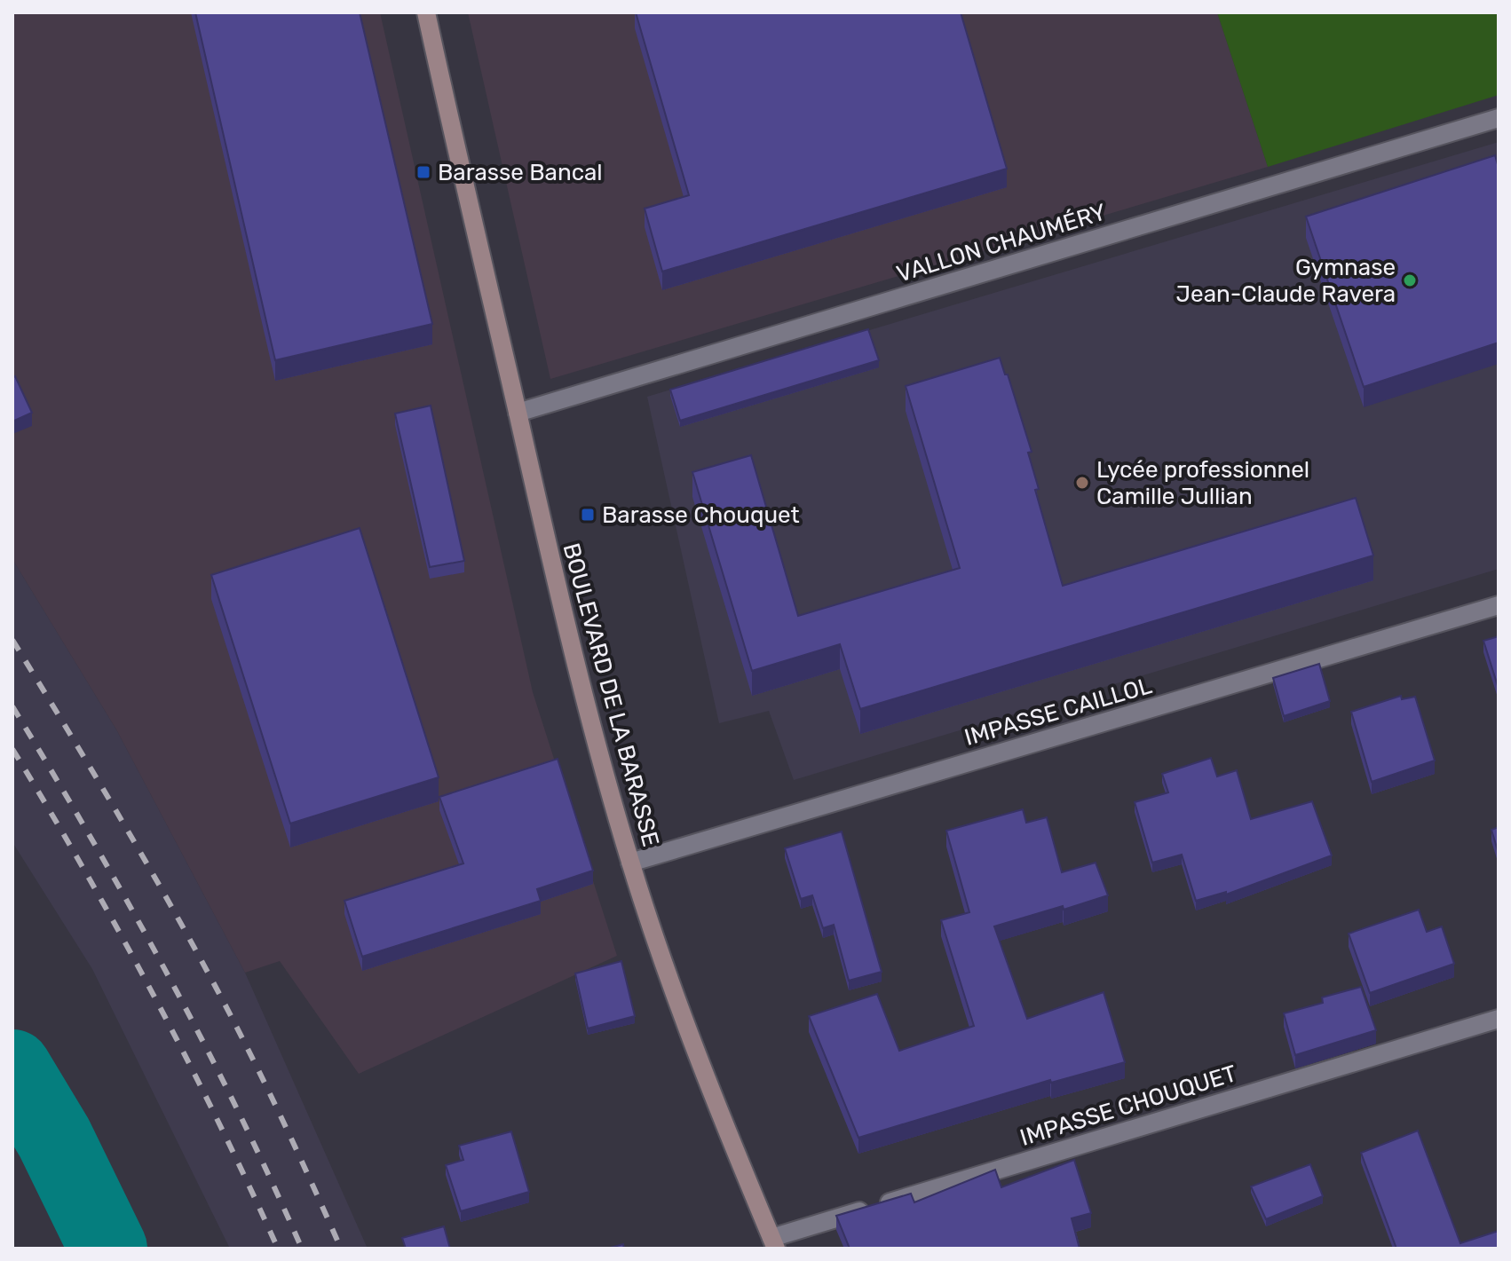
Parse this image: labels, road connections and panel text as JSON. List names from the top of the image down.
{
  "streets": {
    "street": [
      "VALLON CHAUMÉRY",
      "BOULEVARD DE LA BARASSE",
      "IMPASSE CAILLOL",
      "IMPASSE CHOUQUET"
    ]
  },
  "crossings": [
    ["VALLON CHAUMÉRY", "BOULEVARD DE LA BARASSE"],
    ["BOULEVARD DE LA BARASSE", "IMPASSE CAILLOL"],
    ["BOULEVARD DE LA BARASSE", "IMPASSE CHOUQUET"]
  ],
  "places": {
    "transit": ["Barasse Bancal", "Barasse Chouquet"],
    "other": ["Gymnase Jean-Claude Ravera", "Lycée professionnel Camille Jullian"]
  }
}
